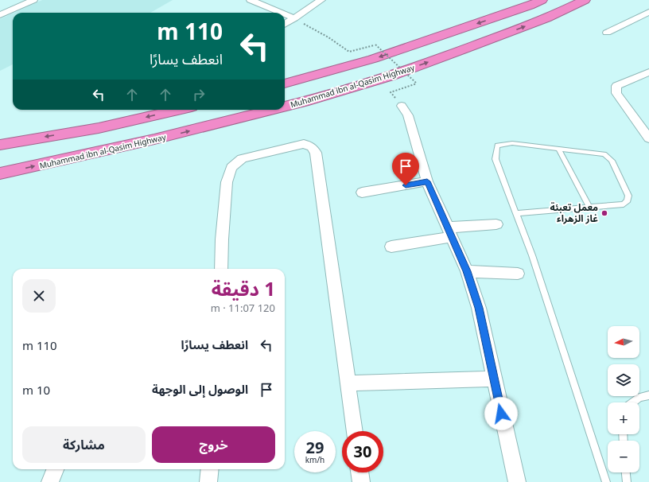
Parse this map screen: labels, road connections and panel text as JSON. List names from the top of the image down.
{
  "streets": {
    "highway": ["Muhammad ibn al-Qasim Highway"]
  },
  "places": ["معمل تعبئة غاز الزهراء"],
  "north": "left",
  "page": {
    "turn": ["110 m", "انعطف يسارًا"],
    "heading": ["1 دقيقة", "120 m · 11:07"],
    "list": [
      {
        "name": "انعطف يسارًا",
        "value": "110 m"
      },
      {
        "name": "الوصول إلى الوجهة",
        "value": "10 m"
      }
    ],
    "map_buttons": ["+", "−"],
    "buttons": ["خروج", "مشاركة"],
    "speed": "29 km/h",
    "limit": "30"
  }
}
